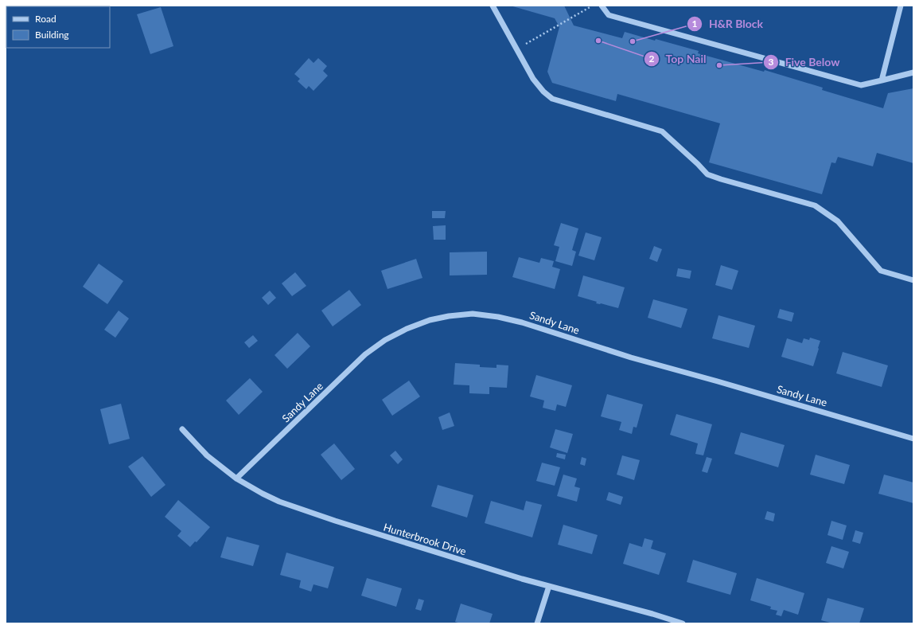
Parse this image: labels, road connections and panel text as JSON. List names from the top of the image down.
{
  "streets": {
    "street": ["Sandy Lane", "Hunterbrook Drive"]
  },
  "crossings": [
    ["Sandy Lane", "Hunterbrook Drive"]
  ],
  "places": ["Top Nail", "H&R Block", "Five Below"],
  "legend": ["Road", "Building"]
}
